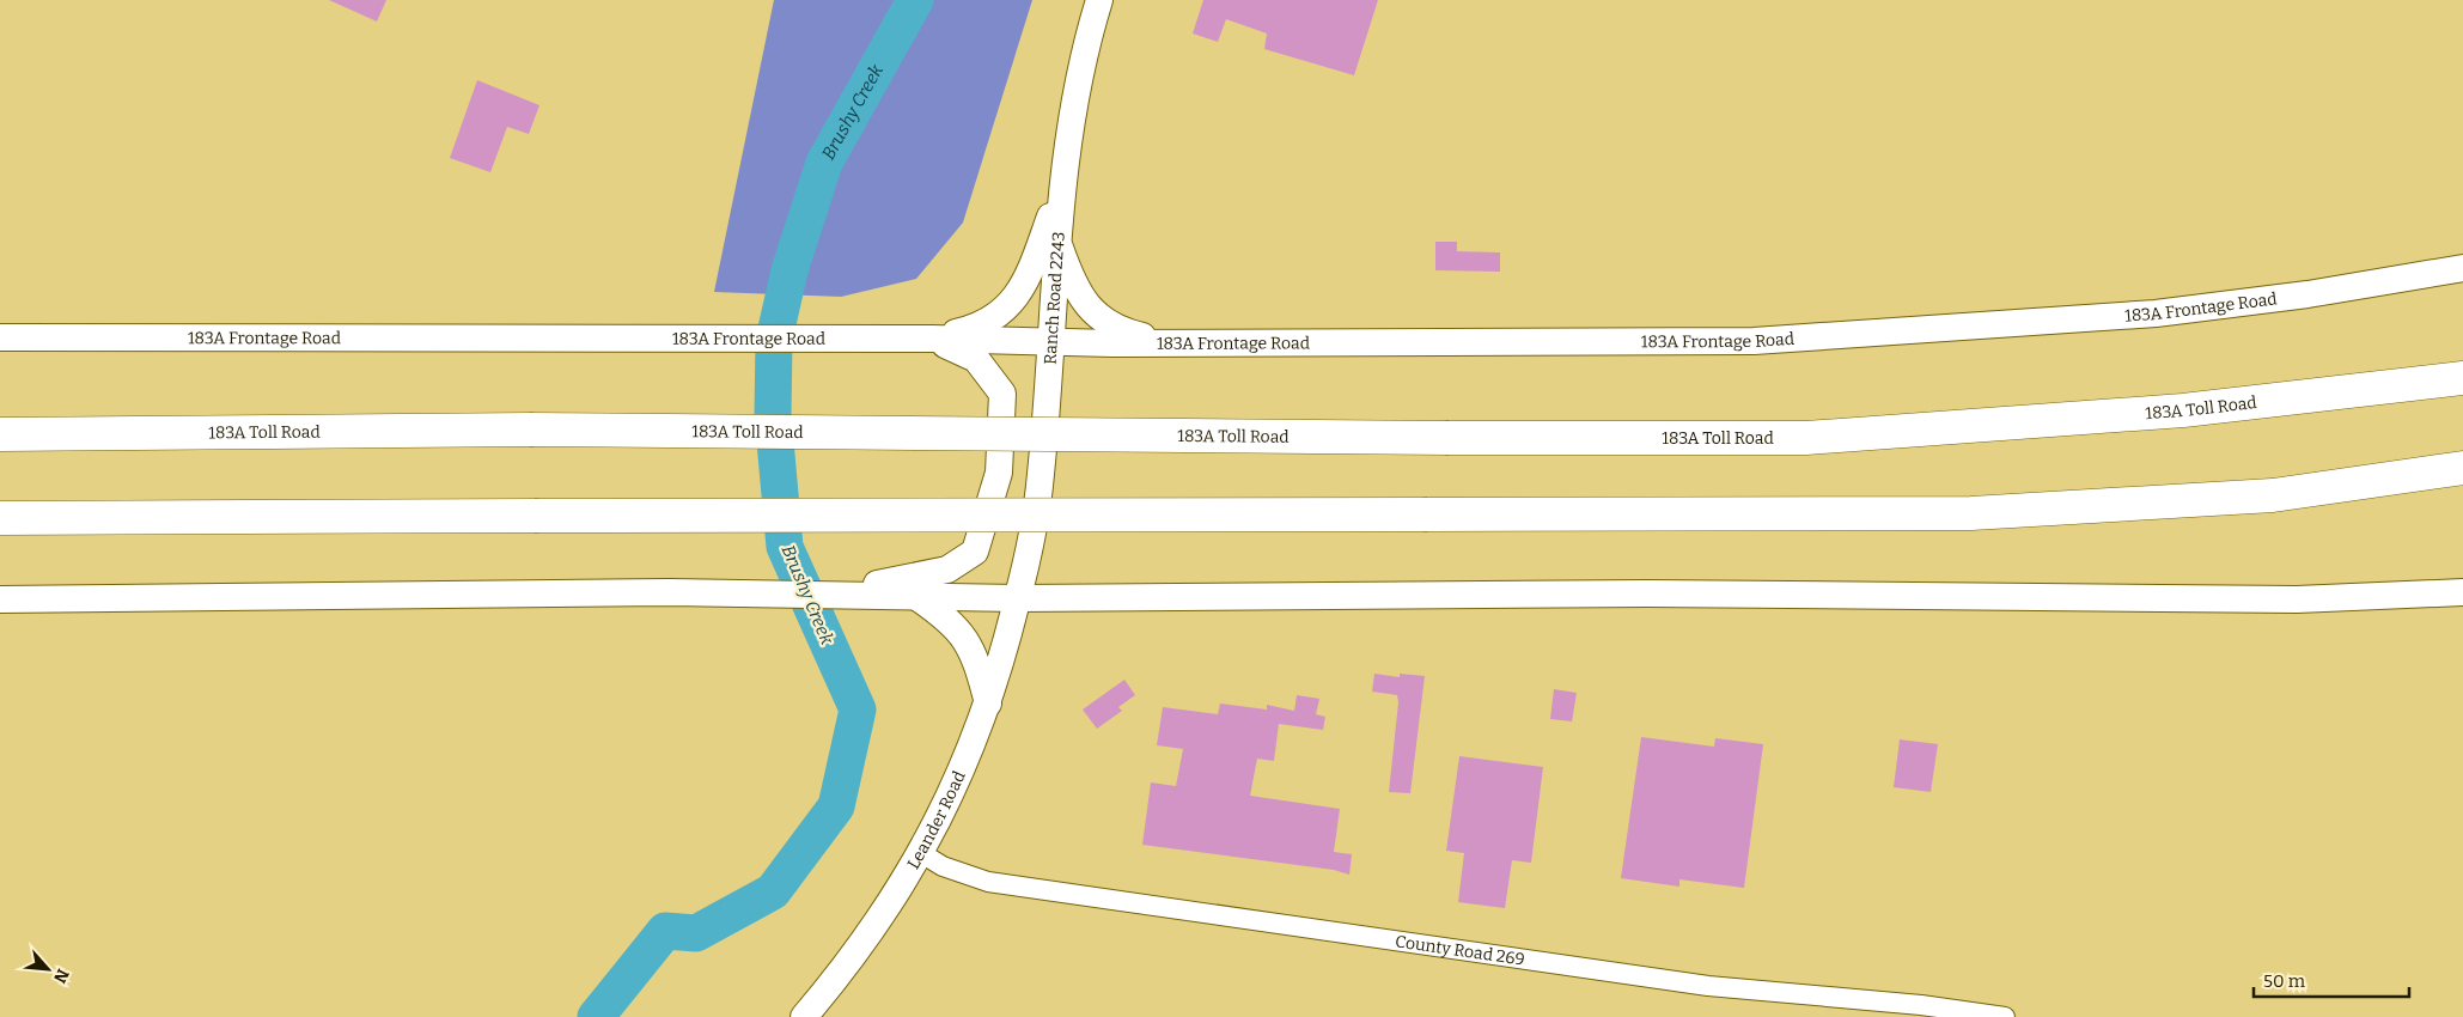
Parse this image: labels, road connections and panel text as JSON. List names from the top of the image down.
{
  "streets": {
    "highway": ["183A Toll Road"],
    "main road": ["Ranch Road 2243", "183A Frontage Road", "Leander Road"],
    "street": ["County Road 269"]
  },
  "crossings": [
    ["Ranch Road 2243", "183A Frontage Road"],
    ["Ranch Road 2243", "Leander Road"],
    ["Leander Road", "County Road 269"]
  ],
  "water": ["Brushy Creek"],
  "scale_bar": "50 m",
  "north": "bottom right"
}
